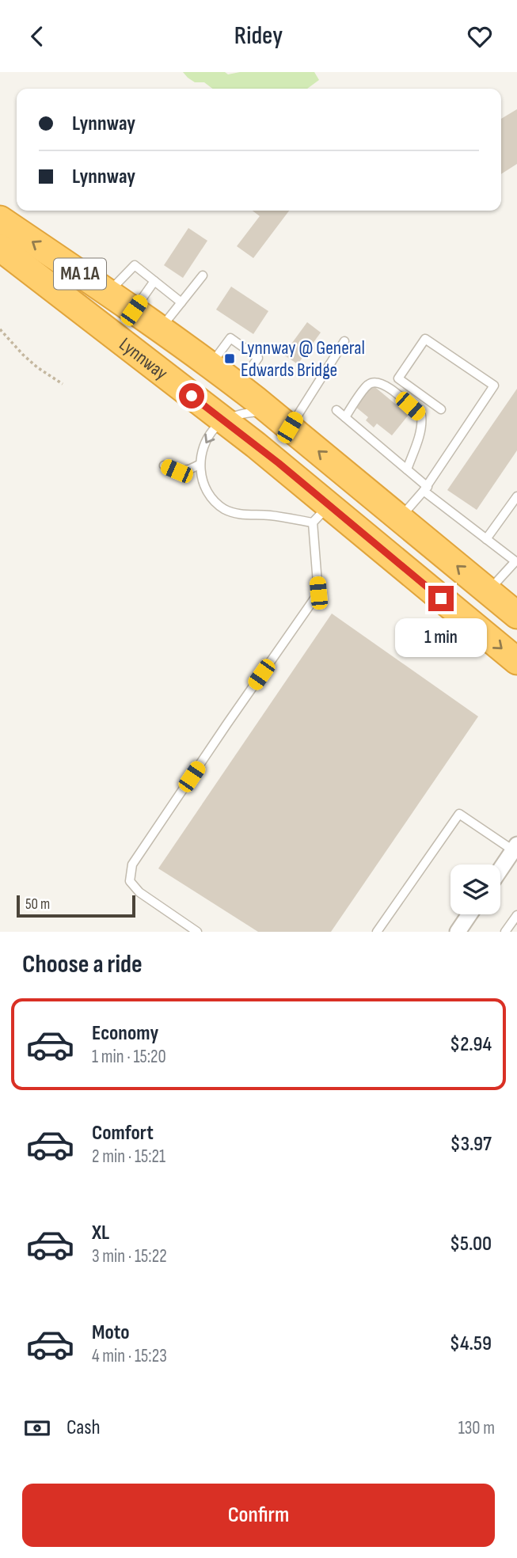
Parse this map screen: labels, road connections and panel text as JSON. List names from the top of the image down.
{
  "streets": {
    "highway": ["MA 1A", "Lynnway"]
  },
  "places": {
    "transit": ["Lynnway @ General Edwards Bridge"]
  },
  "scale_bar": "50 m",
  "page": {
    "header": "Ridey",
    "banner": ["Lynnway", "Lynnway"],
    "bubble": "1 min",
    "scale": "50 m",
    "heading": "Choose a ride",
    "list": [
      {
        "name": "Economy",
        "note": "1 min · 15:20",
        "value": "$2.94"
      },
      {
        "name": "Comfort",
        "note": "2 min · 15:21",
        "value": "$3.97"
      },
      {
        "name": "XL",
        "note": "3 min · 15:22",
        "value": "$5.00"
      },
      {
        "name": "Moto",
        "note": "4 min · 15:23",
        "value": "$4.59"
      }
    ],
    "pay": ["Cash", "130 m"],
    "buttons": "Confirm"
  }
}
